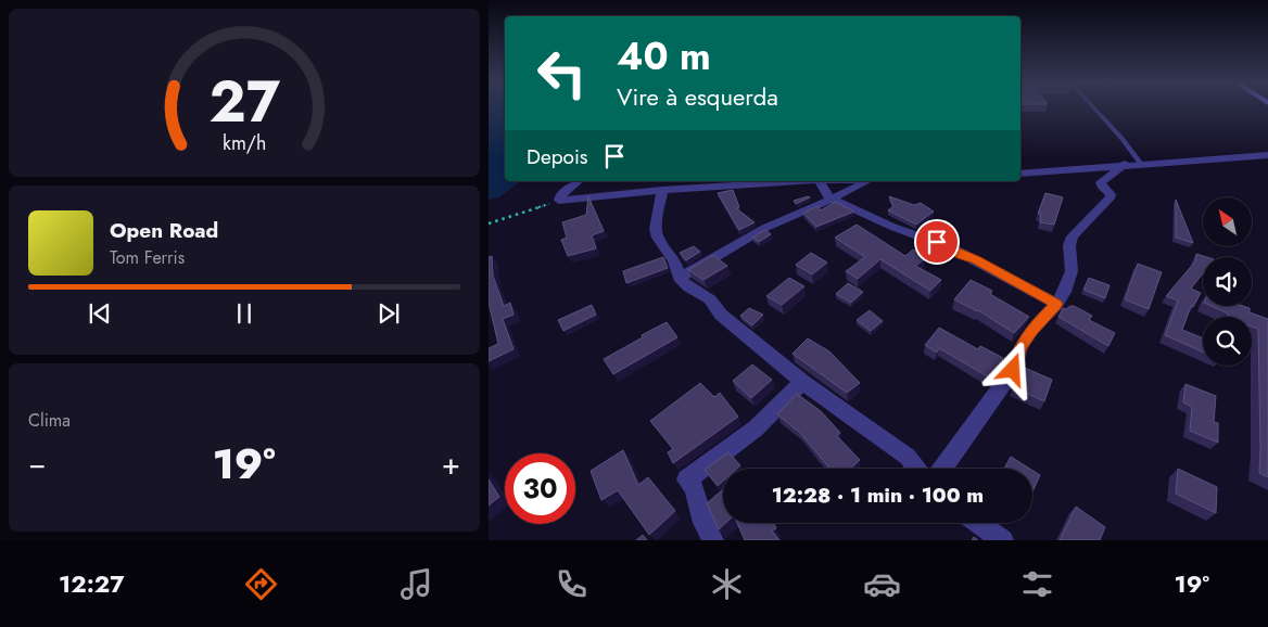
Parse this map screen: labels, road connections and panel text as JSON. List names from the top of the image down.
{
  "north": "top left",
  "page": {
    "turn": ["40 m", "Vire à esquerda"],
    "then": "Depois",
    "song": ["Open Road", "Tom Ferris"],
    "tile": "Clima",
    "heat": ["−", "19°", "+"],
    "limit": "30",
    "trip": "12:28 · 1 min · 100 m",
    "tabs": ["12:27", "19°"],
    "gauge": ["27", "km/h"]
  }
}
